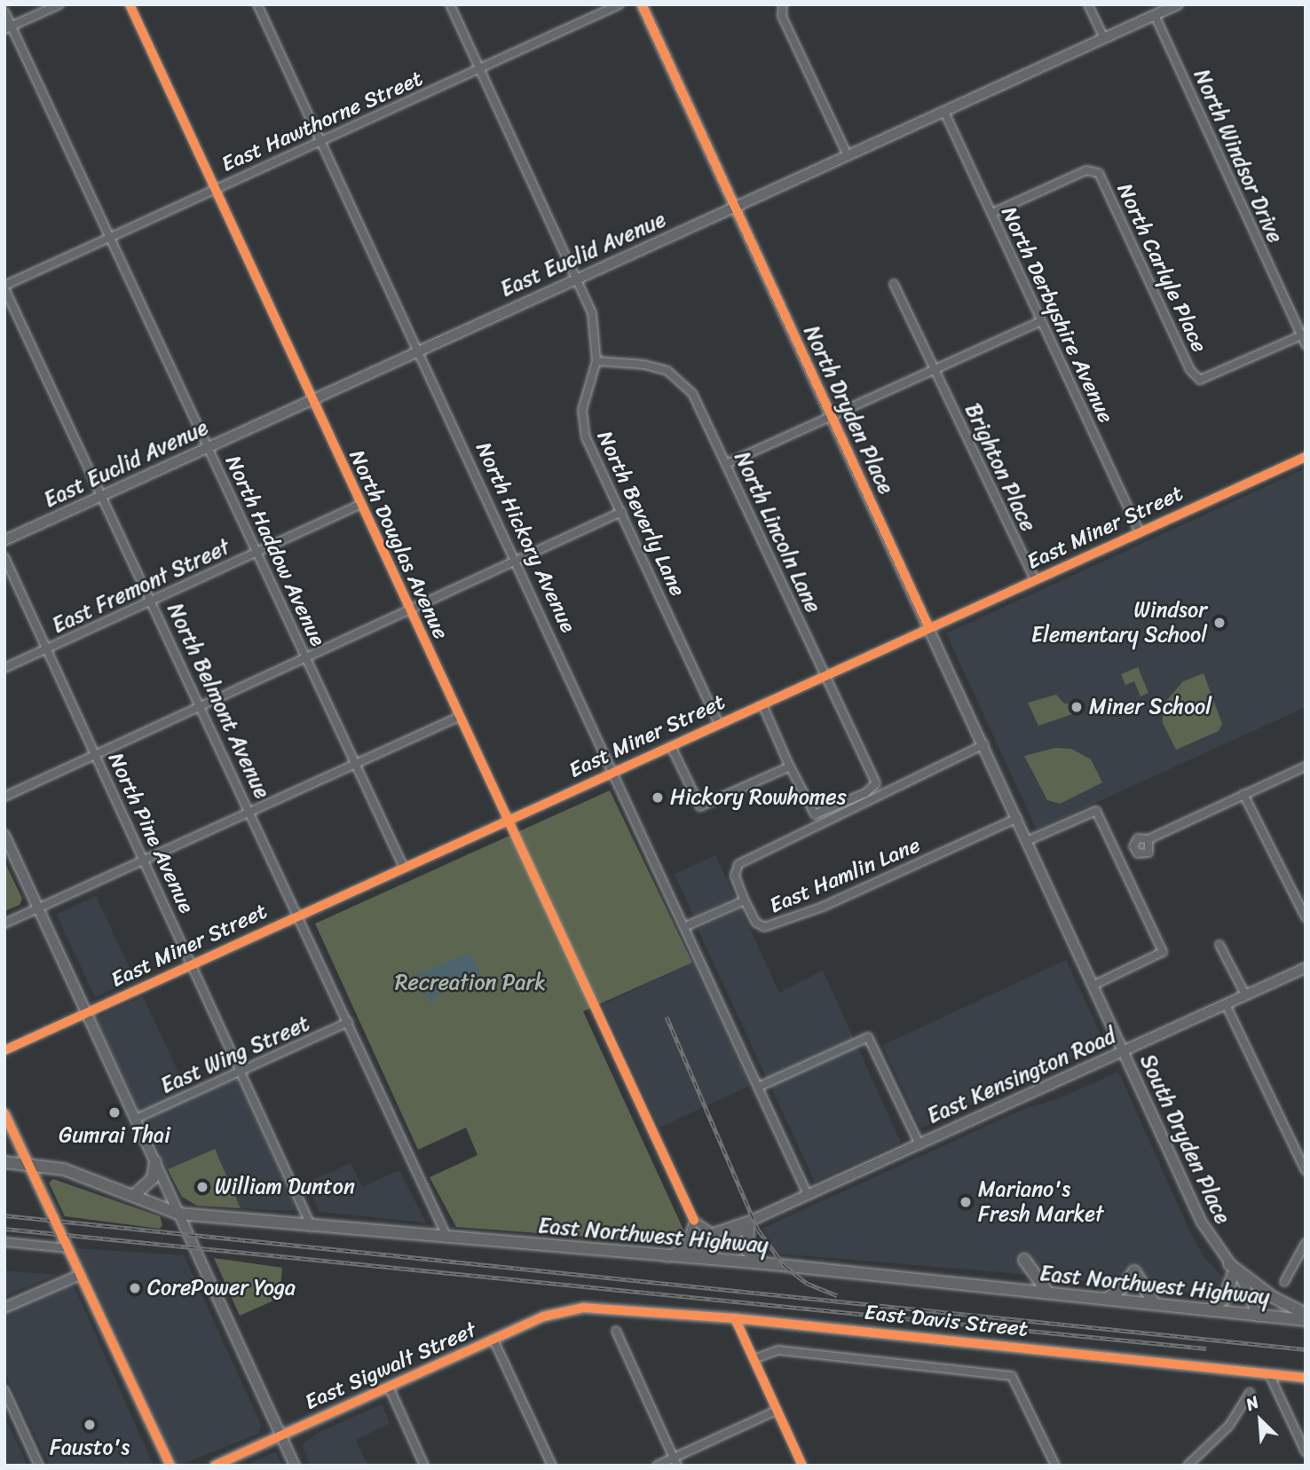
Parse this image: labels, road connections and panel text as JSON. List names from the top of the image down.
{
  "streets": {
    "main road": ["East Euclid Avenue", "East Kensington Road", "East Northwest Highway"],
    "street": [
      "East Hawthorne Street",
      "North Windsor Drive",
      "North Carlyle Place",
      "North Derbyshire Avenue",
      "North Dryden Place",
      "Brighton Place",
      "North Beverly Lane",
      "East Miner Street",
      "North Lincoln Lane",
      "North Hickory Avenue",
      "North Douglas Avenue",
      "North Haddow Avenue",
      "East Fremont Street",
      "North Belmont Avenue",
      "North Pine Avenue",
      "East Hamlin Lane",
      "East Wing Street",
      "South Dryden Place",
      "East Davis Street",
      "East Sigwalt Street"
    ]
  },
  "crossings": [
    ["East Hawthorne Street", "North Beverly Lane"],
    ["East Hawthorne Street", "North Hickory Avenue"],
    ["East Hawthorne Street", "North Douglas Avenue"],
    ["East Hawthorne Street", "North Haddow Avenue"],
    ["East Hawthorne Street", "North Belmont Avenue"],
    ["North Windsor Drive", "East Euclid Avenue"],
    ["North Windsor Drive", "North Carlyle Place"],
    ["East Euclid Avenue", "North Derbyshire Avenue"],
    ["East Euclid Avenue", "North Dryden Place"],
    ["East Euclid Avenue", "North Beverly Lane"],
    ["East Euclid Avenue", "North Hickory Avenue"],
    ["East Euclid Avenue", "North Douglas Avenue"],
    ["East Euclid Avenue", "North Haddow Avenue"],
    ["East Euclid Avenue", "North Belmont Avenue"],
    ["North Carlyle Place", "North Derbyshire Avenue"],
    ["North Derbyshire Avenue", "East Miner Street"],
    ["North Dryden Place", "East Miner Street"],
    ["North Dryden Place", "East Hamlin Lane"],
    ["North Dryden Place", "South Dryden Place"],
    ["Brighton Place", "East Miner Street"],
    ["North Beverly Lane", "East Miner Street"],
    ["North Beverly Lane", "North Lincoln Lane"],
    ["East Miner Street", "North Lincoln Lane"],
    ["East Miner Street", "North Hickory Avenue"],
    ["East Miner Street", "North Douglas Avenue"],
    ["East Miner Street", "North Haddow Avenue"],
    ["East Miner Street", "North Belmont Avenue"],
    ["East Miner Street", "North Pine Avenue"],
    ["North Hickory Avenue", "East Kensington Road"],
    ["North Douglas Avenue", "East Fremont Street"],
    ["North Haddow Avenue", "East Fremont Street"],
    ["East Fremont Street", "North Belmont Avenue"],
    ["East Fremont Street", "North Pine Avenue"],
    ["North Belmont Avenue", "East Wing Street"],
    ["North Belmont Avenue", "East Northwest Highway"],
    ["North Pine Avenue", "East Wing Street"],
    ["North Pine Avenue", "East Northwest Highway"],
    ["East Kensington Road", "South Dryden Place"],
    ["East Kensington Road", "East Northwest Highway"],
    ["South Dryden Place", "East Northwest Highway"],
    ["East Davis Street", "East Sigwalt Street"]
  ],
  "parks": ["Recreation Park"],
  "places": [
    "Windsor Elementary School",
    "Miner School",
    "Hickory Rowhomes",
    "Gumrai Thai",
    "William Dunton",
    "Mariano's Fresh Market",
    "CorePower Yoga",
    "Fausto's"
  ],
  "north": "top left"
}
